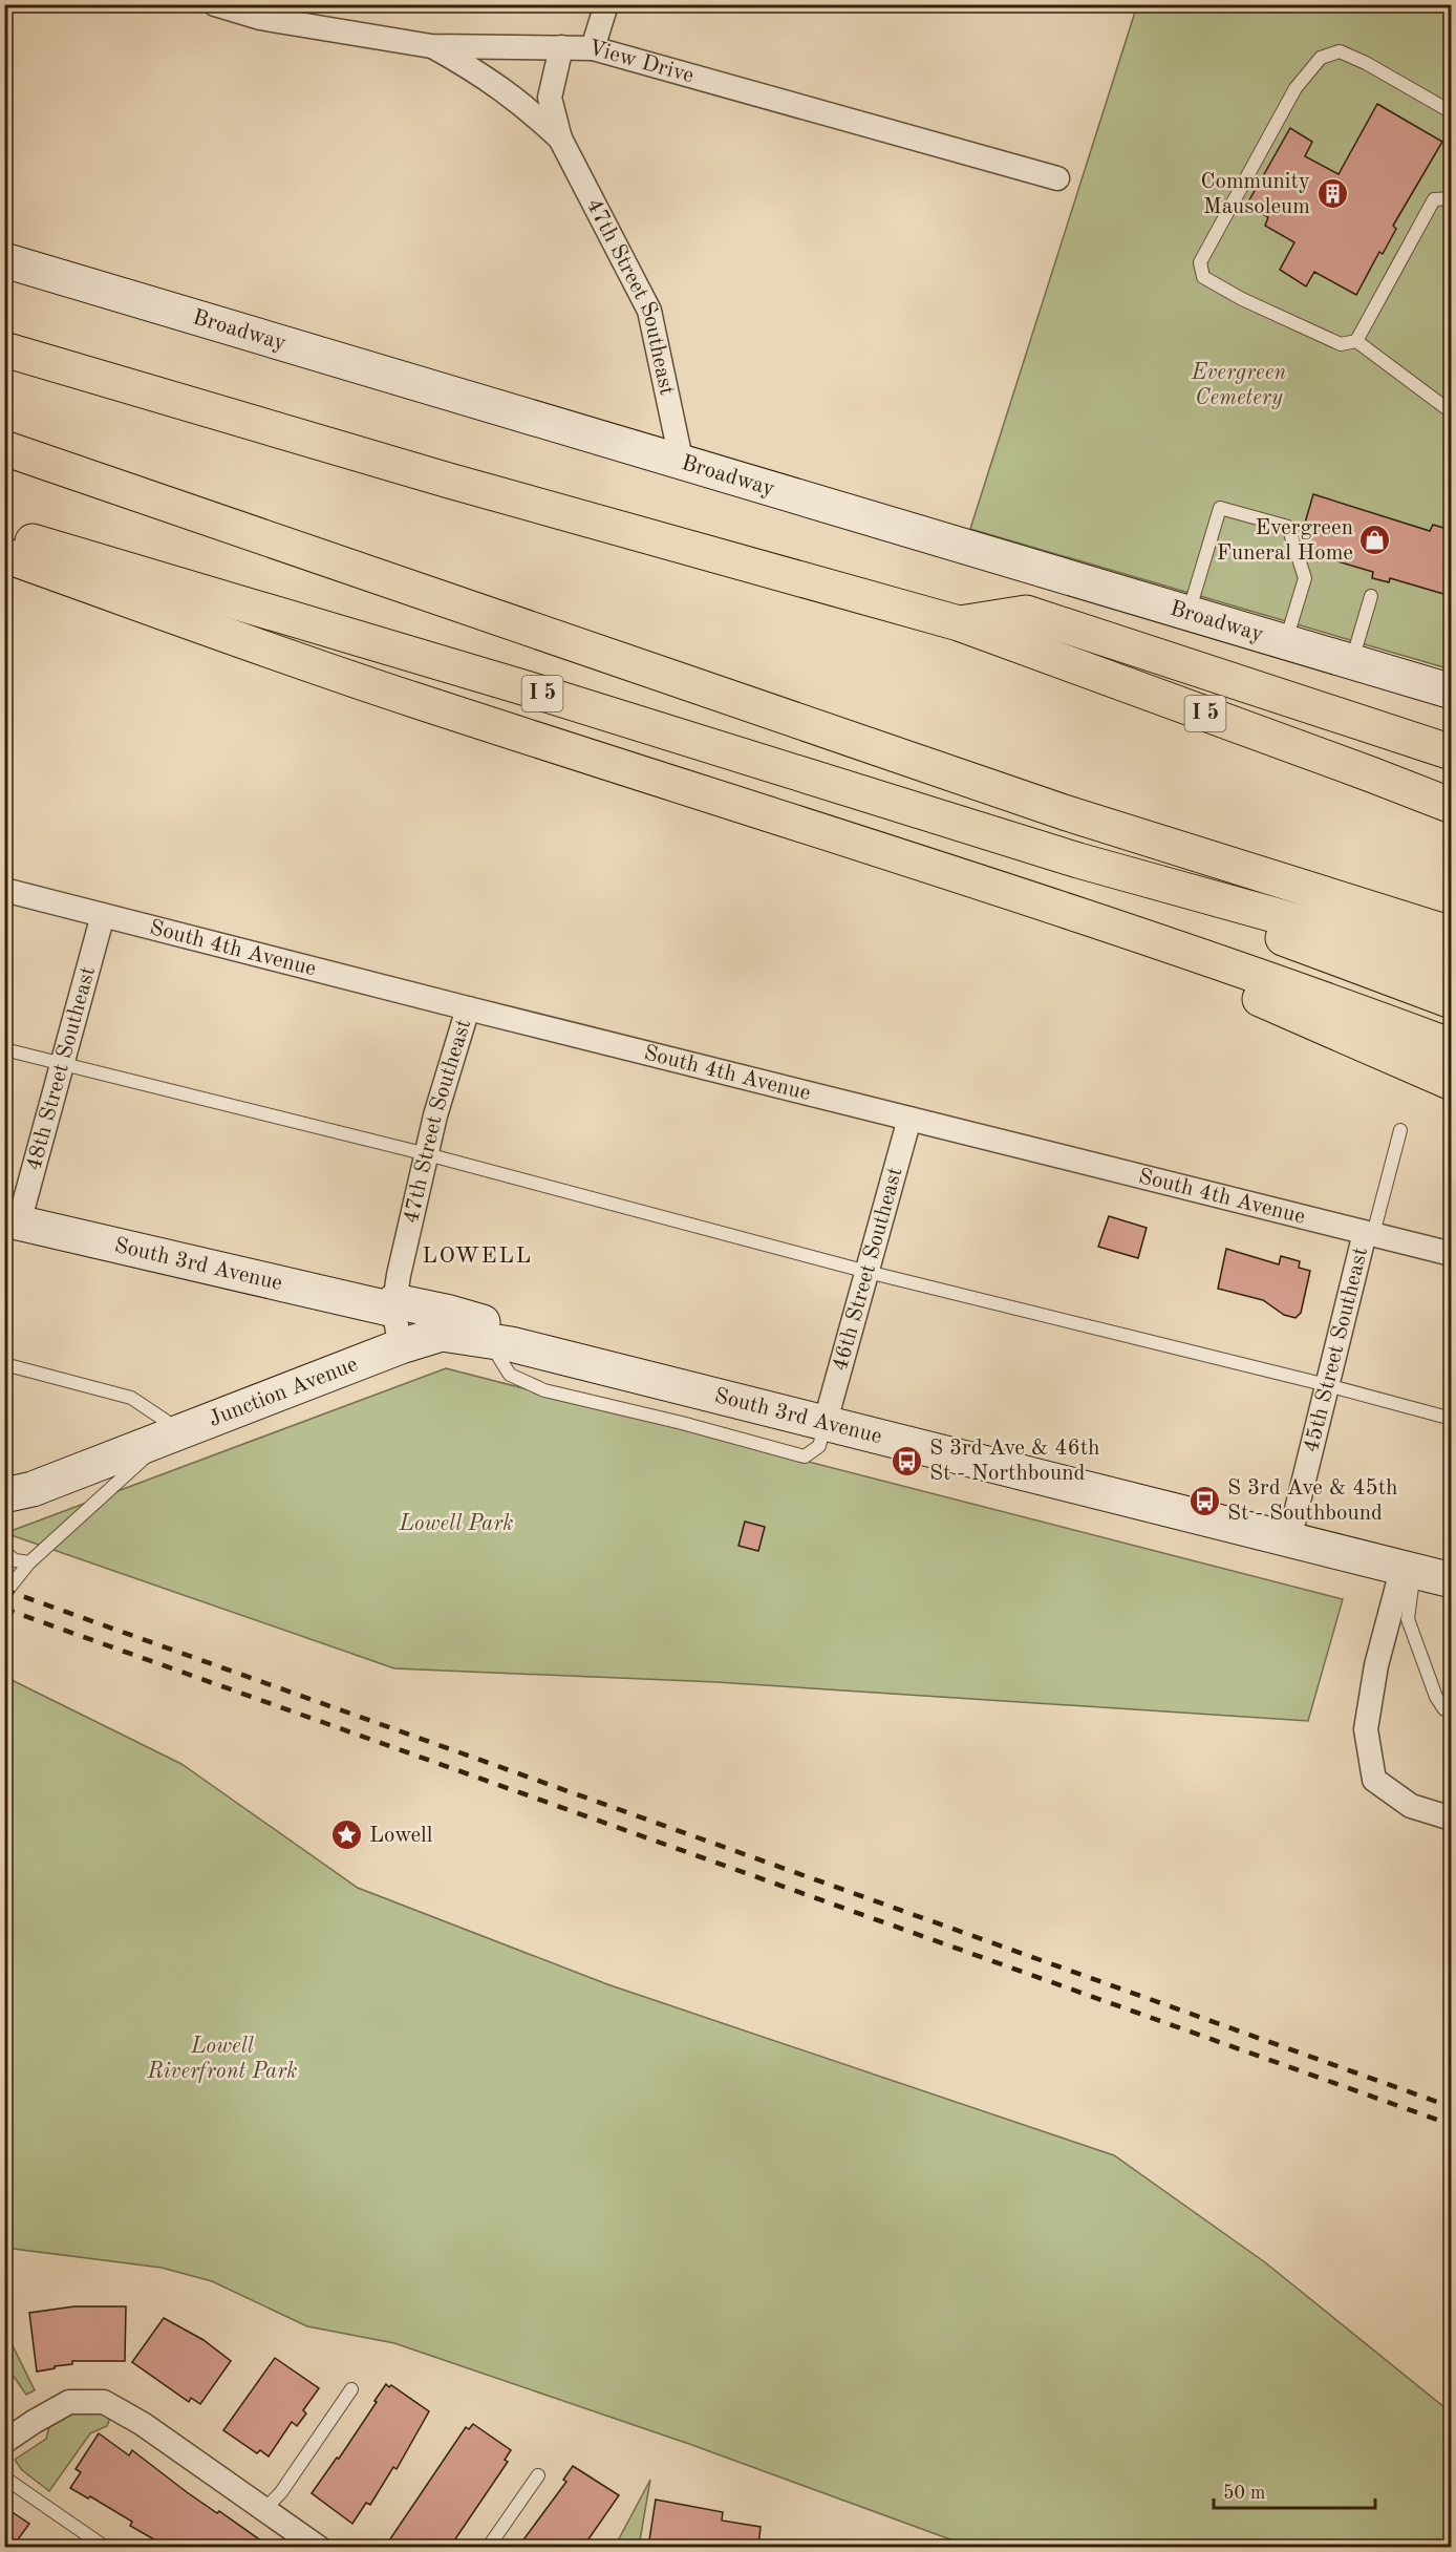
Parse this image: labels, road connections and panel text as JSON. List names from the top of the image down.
{
  "streets": {
    "highway": ["I 5"],
    "street": [
      "View Drive",
      "47th Street Southeast",
      "Broadway",
      "South 4th Avenue",
      "48th Street Southeast",
      "South 3rd Avenue",
      "46th Street Southeast",
      "45th Street Southeast",
      "Junction Avenue"
    ]
  },
  "crossings": [
    ["View Drive", "47th Street Southeast"],
    ["47th Street Southeast", "Broadway"],
    ["47th Street Southeast", "South 4th Avenue"],
    ["47th Street Southeast", "South 3rd Avenue"],
    ["47th Street Southeast", "Junction Avenue"],
    ["South 4th Avenue", "48th Street Southeast"],
    ["South 4th Avenue", "46th Street Southeast"],
    ["South 4th Avenue", "45th Street Southeast"],
    ["48th Street Southeast", "South 3rd Avenue"],
    ["South 3rd Avenue", "46th Street Southeast"],
    ["South 3rd Avenue", "45th Street Southeast"],
    ["South 3rd Avenue", "Junction Avenue"]
  ],
  "districts": ["LOWELL"],
  "parks": ["Evergreen Cemetery", "Lowell Park", "Lowell Riverfront Park"],
  "places": {
    "building": ["Community Mausoleum"],
    "shop": ["Evergreen Funeral Home"],
    "bus stop": ["S 3rd Ave & 46th St - Northbound", "S 3rd Ave & 45th St - Southbound"],
    "place": ["Lowell"]
  },
  "scale_bar": "50 m"
}
